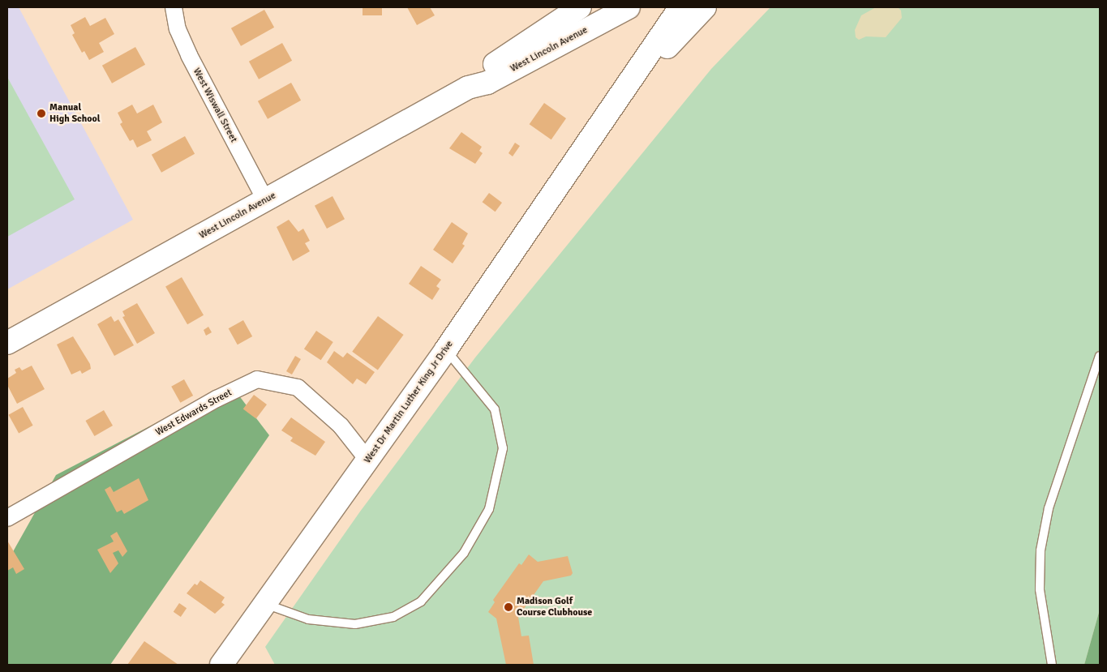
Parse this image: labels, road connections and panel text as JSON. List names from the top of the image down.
{
  "streets": {
    "main road": ["West Lincoln Avenue", "West Dr Martin Luther King Jr Drive"],
    "street": ["West Wiswall Street", "West Edwards Street"]
  },
  "crossings": [
    ["West Lincoln Avenue", "West Wiswall Street"],
    ["West Dr Martin Luther King Jr Drive", "West Edwards Street"]
  ],
  "places": ["Manual High School", "Madison Golf Course Clubhouse"]
}
